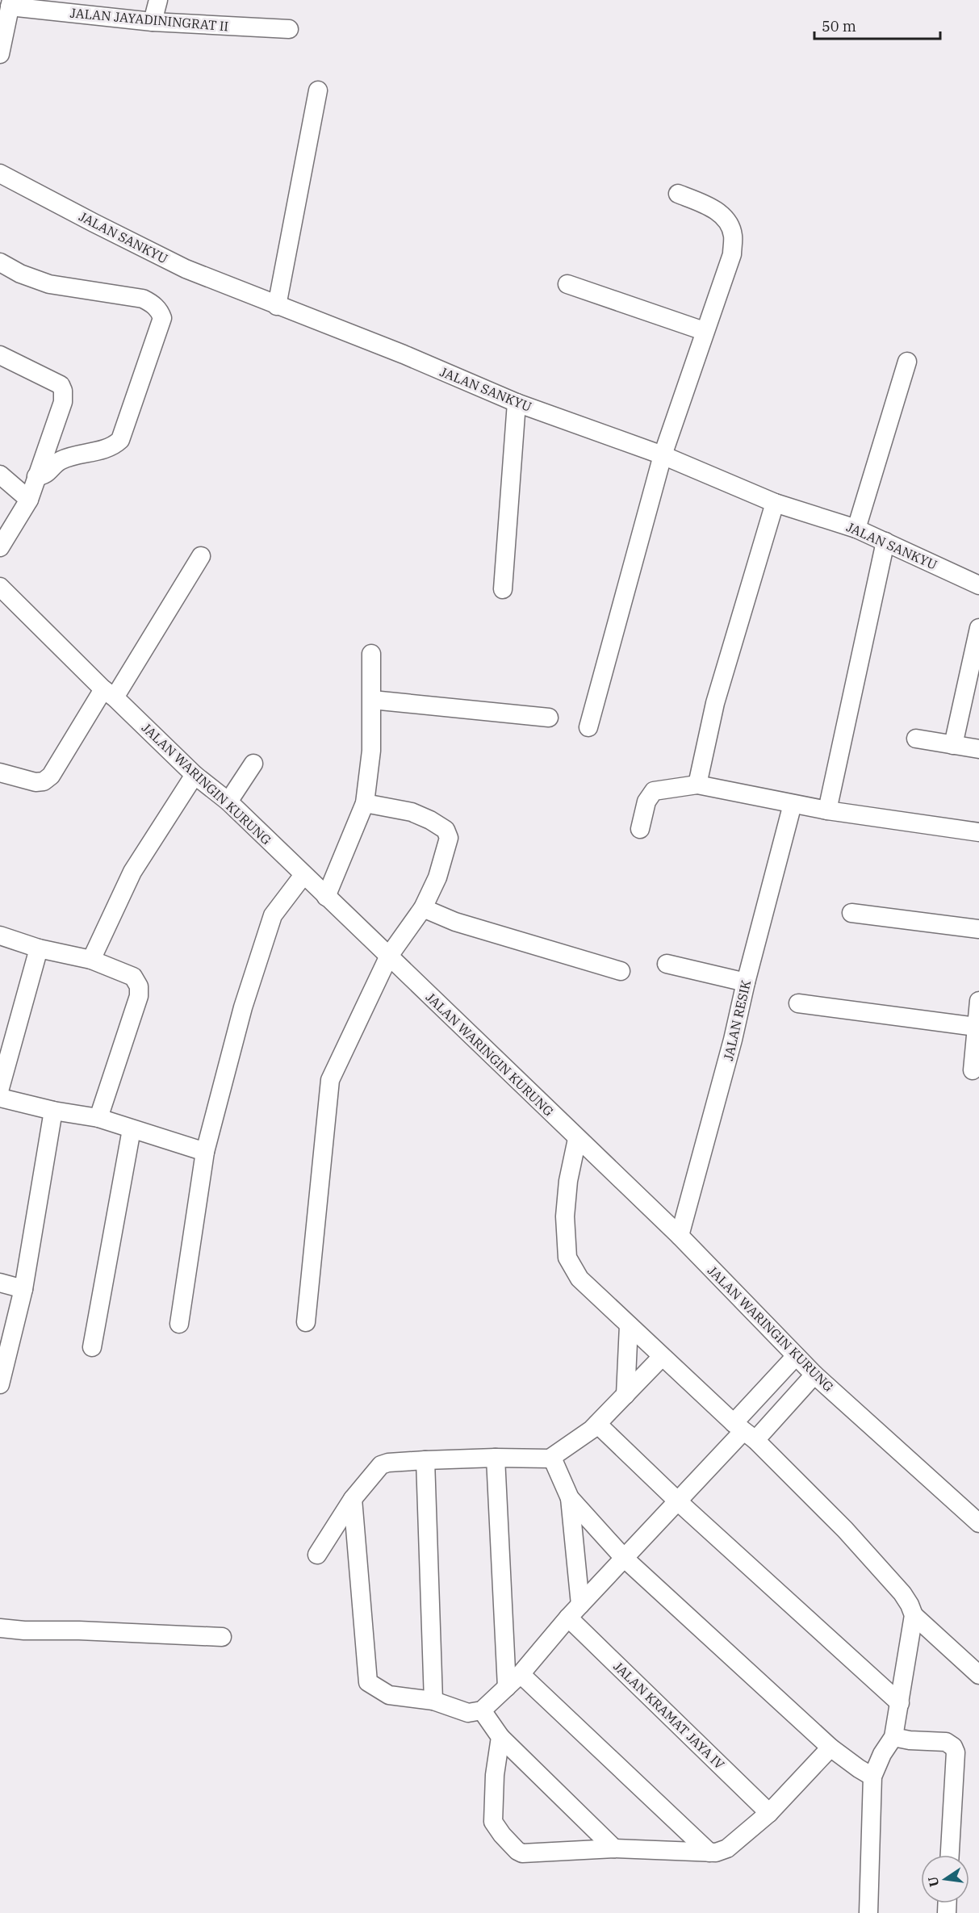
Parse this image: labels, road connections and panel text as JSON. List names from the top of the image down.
{
  "streets": {
    "street": [
      "JALAN JAYADININGRAT II",
      "JALAN SANKYU",
      "JALAN WARINGIN KURUNG",
      "JALAN RESIK",
      "JALAN KRAMAT JAYA IV"
    ]
  },
  "crossings": [
    ["JALAN WARINGIN KURUNG", "JALAN RESIK"]
  ],
  "scale_bar": "50 m",
  "north": "left"
}
